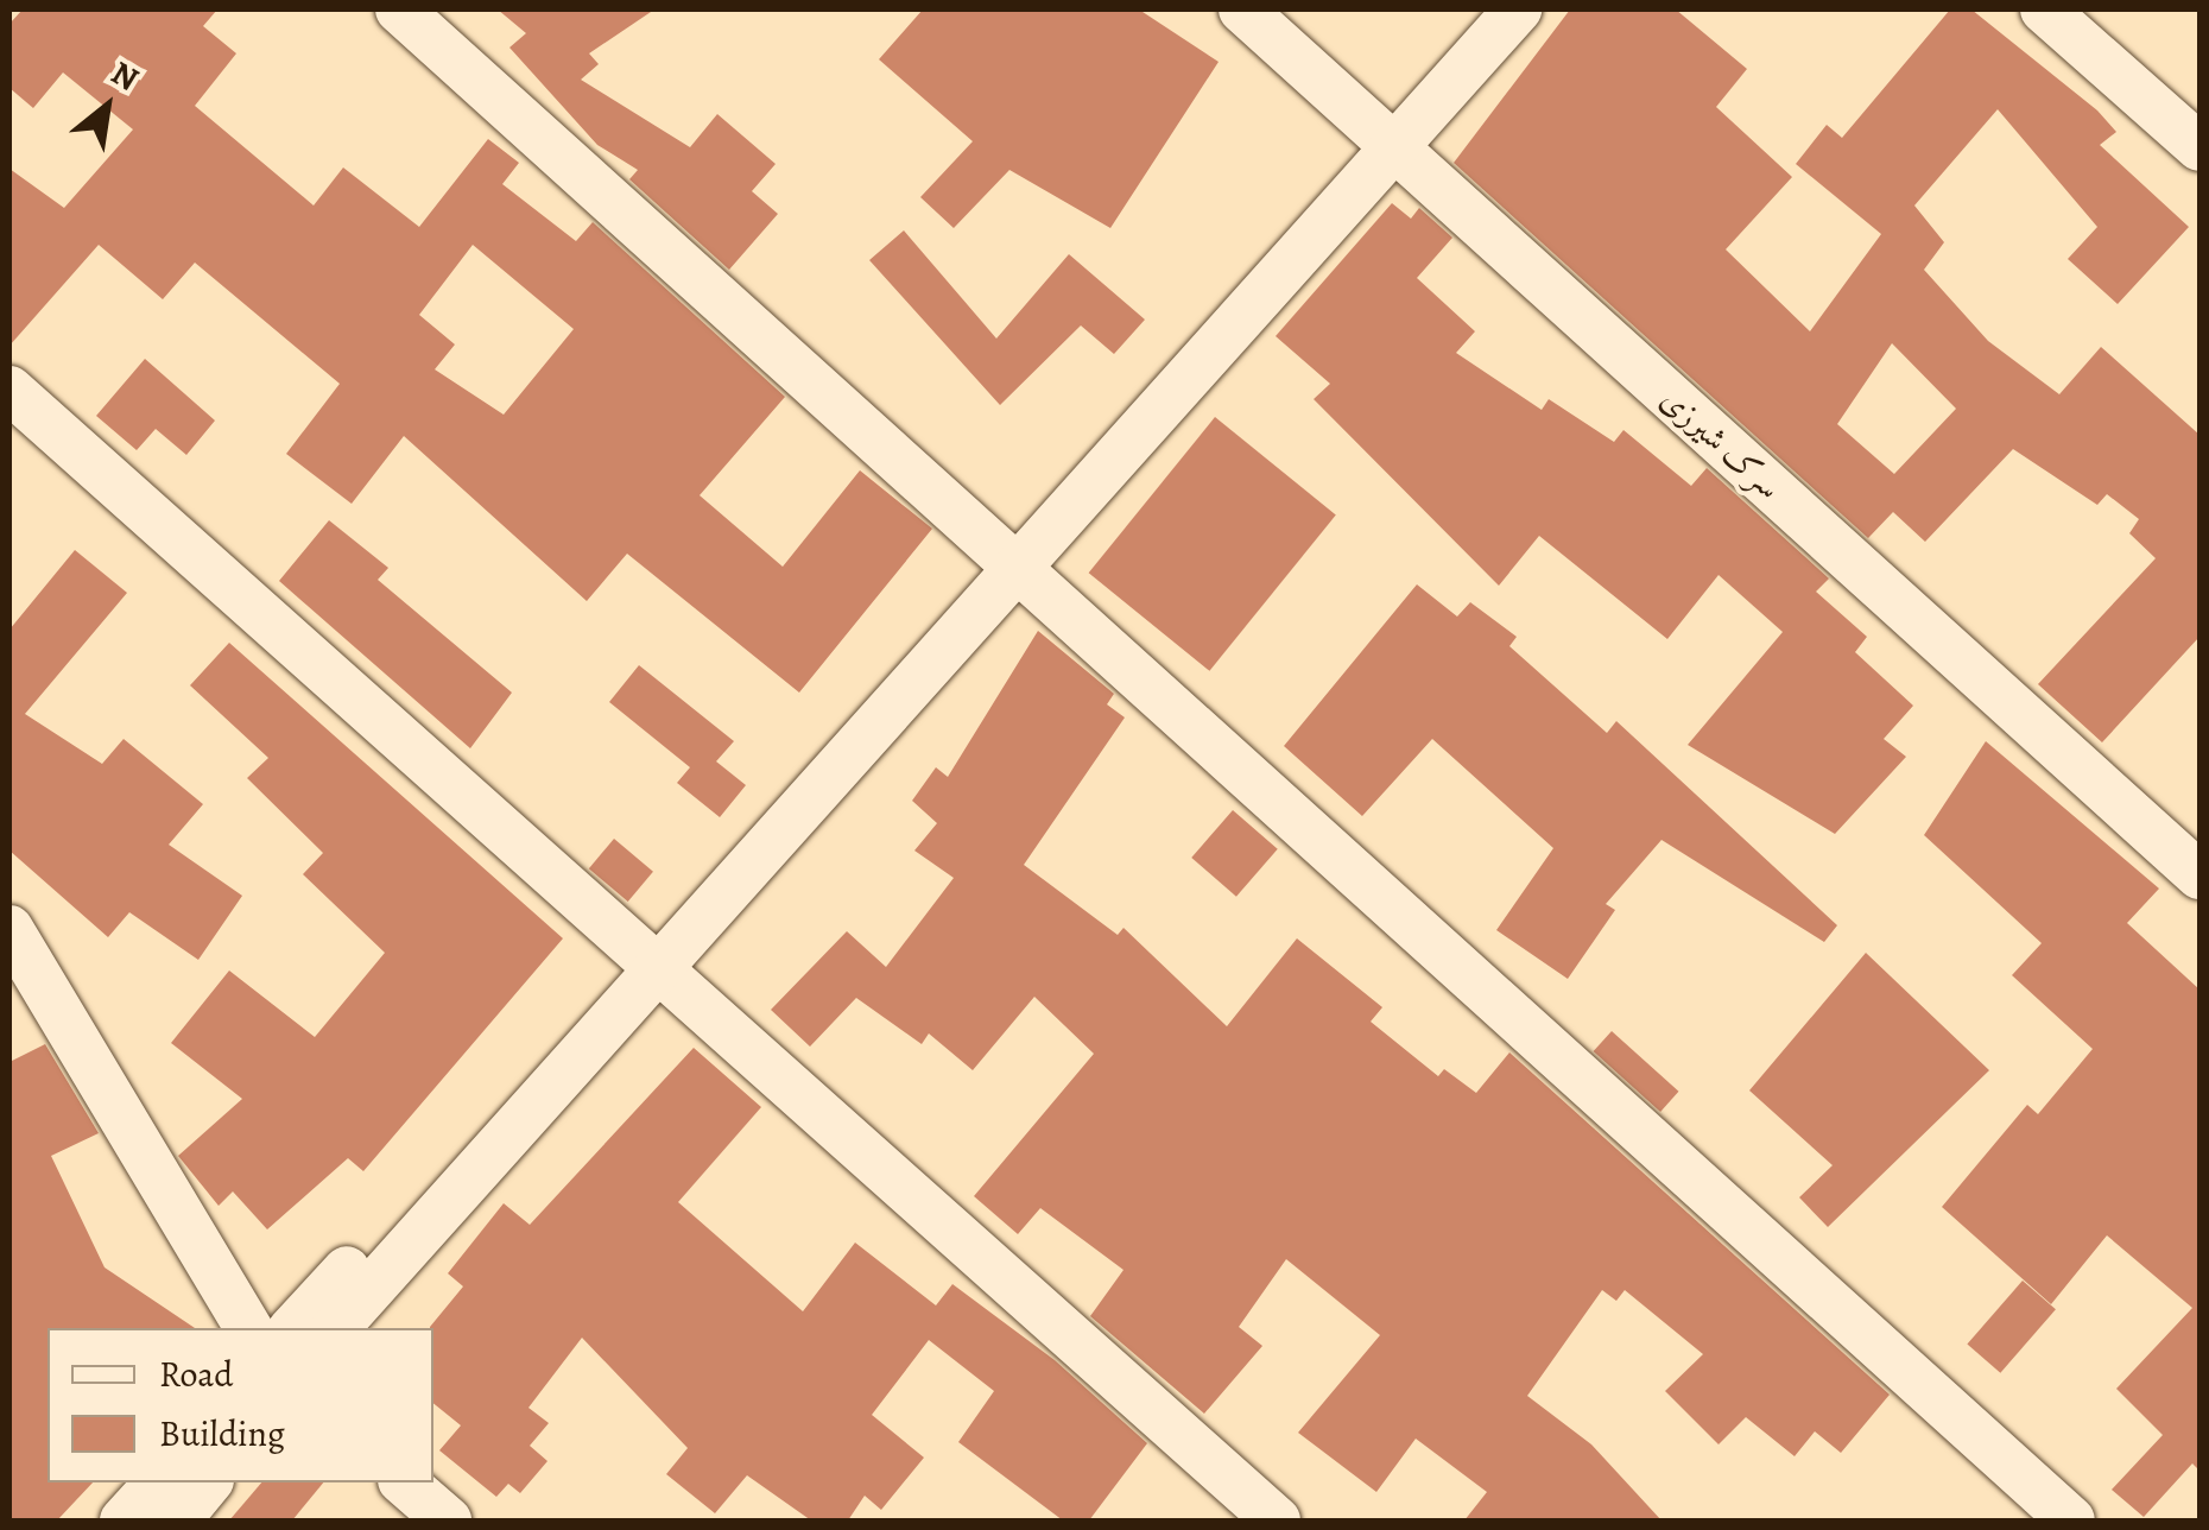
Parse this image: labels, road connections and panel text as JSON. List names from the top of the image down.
{
  "streets": {
    "street": ["سرک شیرزی"]
  },
  "legend": ["Road", "Building"],
  "north": "top right"
}
